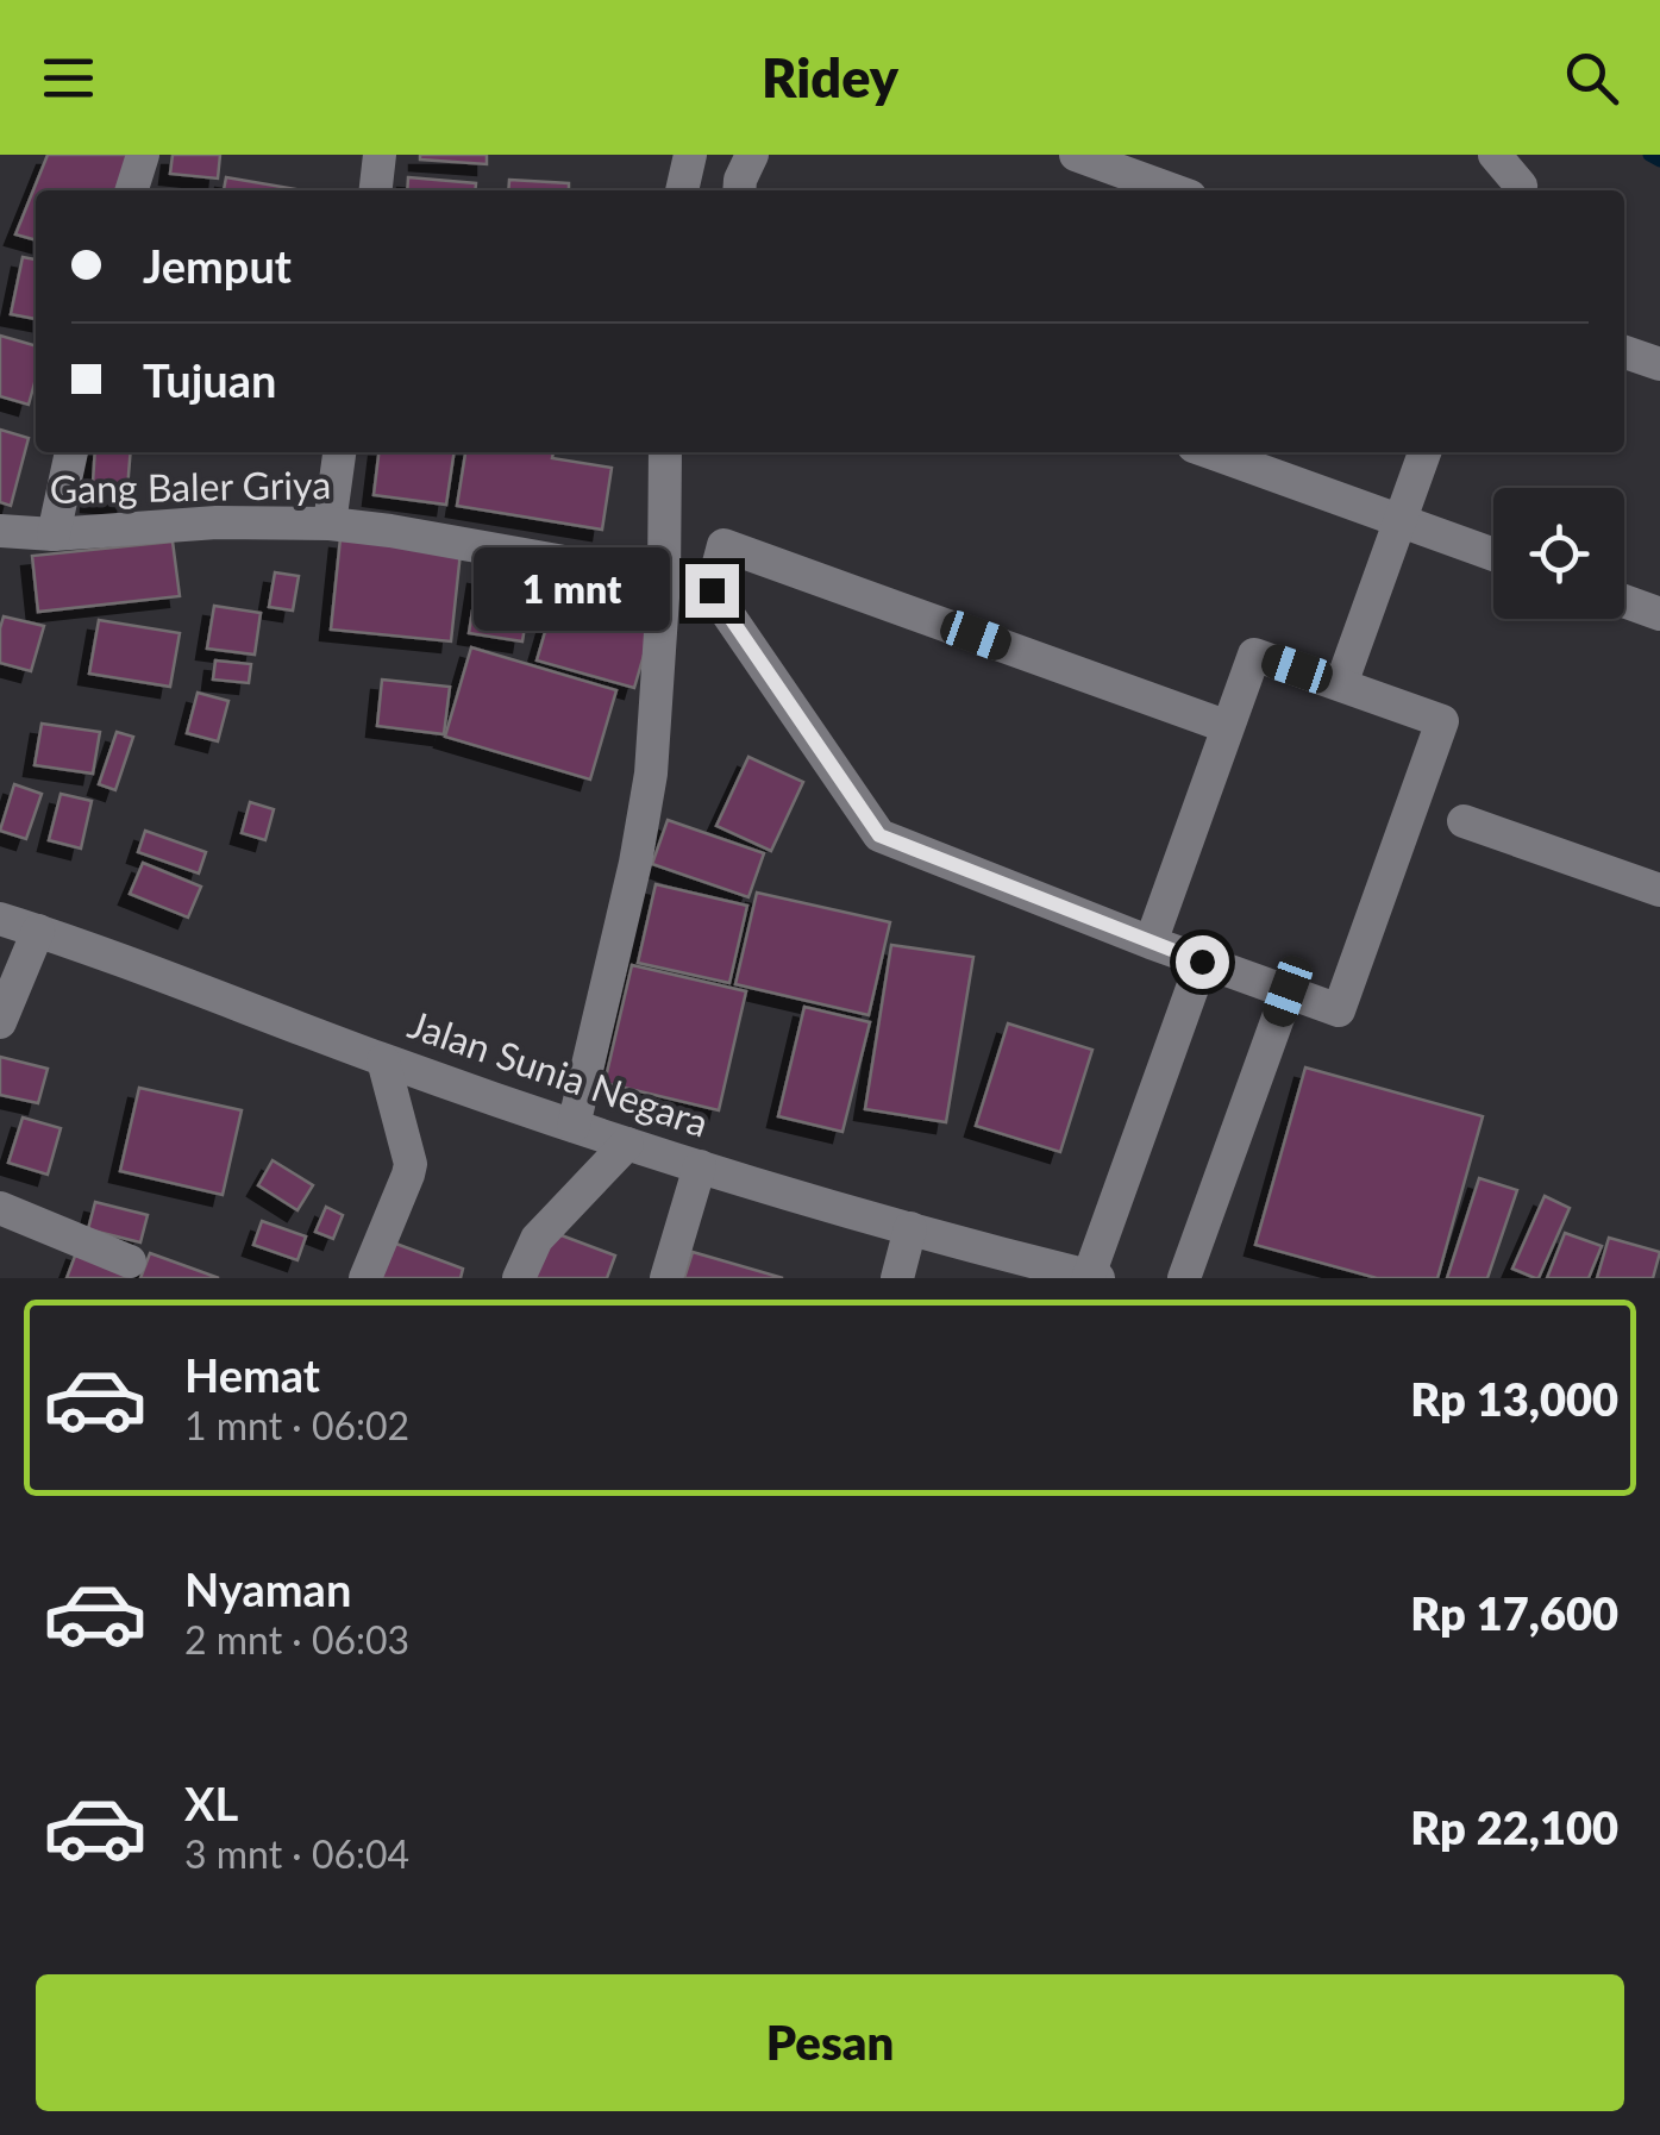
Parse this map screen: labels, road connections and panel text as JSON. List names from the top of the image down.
{
  "streets": {
    "street": ["Gang Baler Griya", "Jalan Sunia Negara"]
  },
  "page": {
    "header": "Ridey",
    "banner": ["Jemput", "Tujuan"],
    "bubble": "1 mnt",
    "list": [
      {
        "name": "Hemat",
        "note": "1 mnt · 06:02",
        "value": "Rp 13,000"
      },
      {
        "name": "Nyaman",
        "note": "2 mnt · 06:03",
        "value": "Rp 17,600"
      },
      {
        "name": "XL",
        "note": "3 mnt · 06:04",
        "value": "Rp 22,100"
      }
    ],
    "buttons": "Pesan"
  }
}
